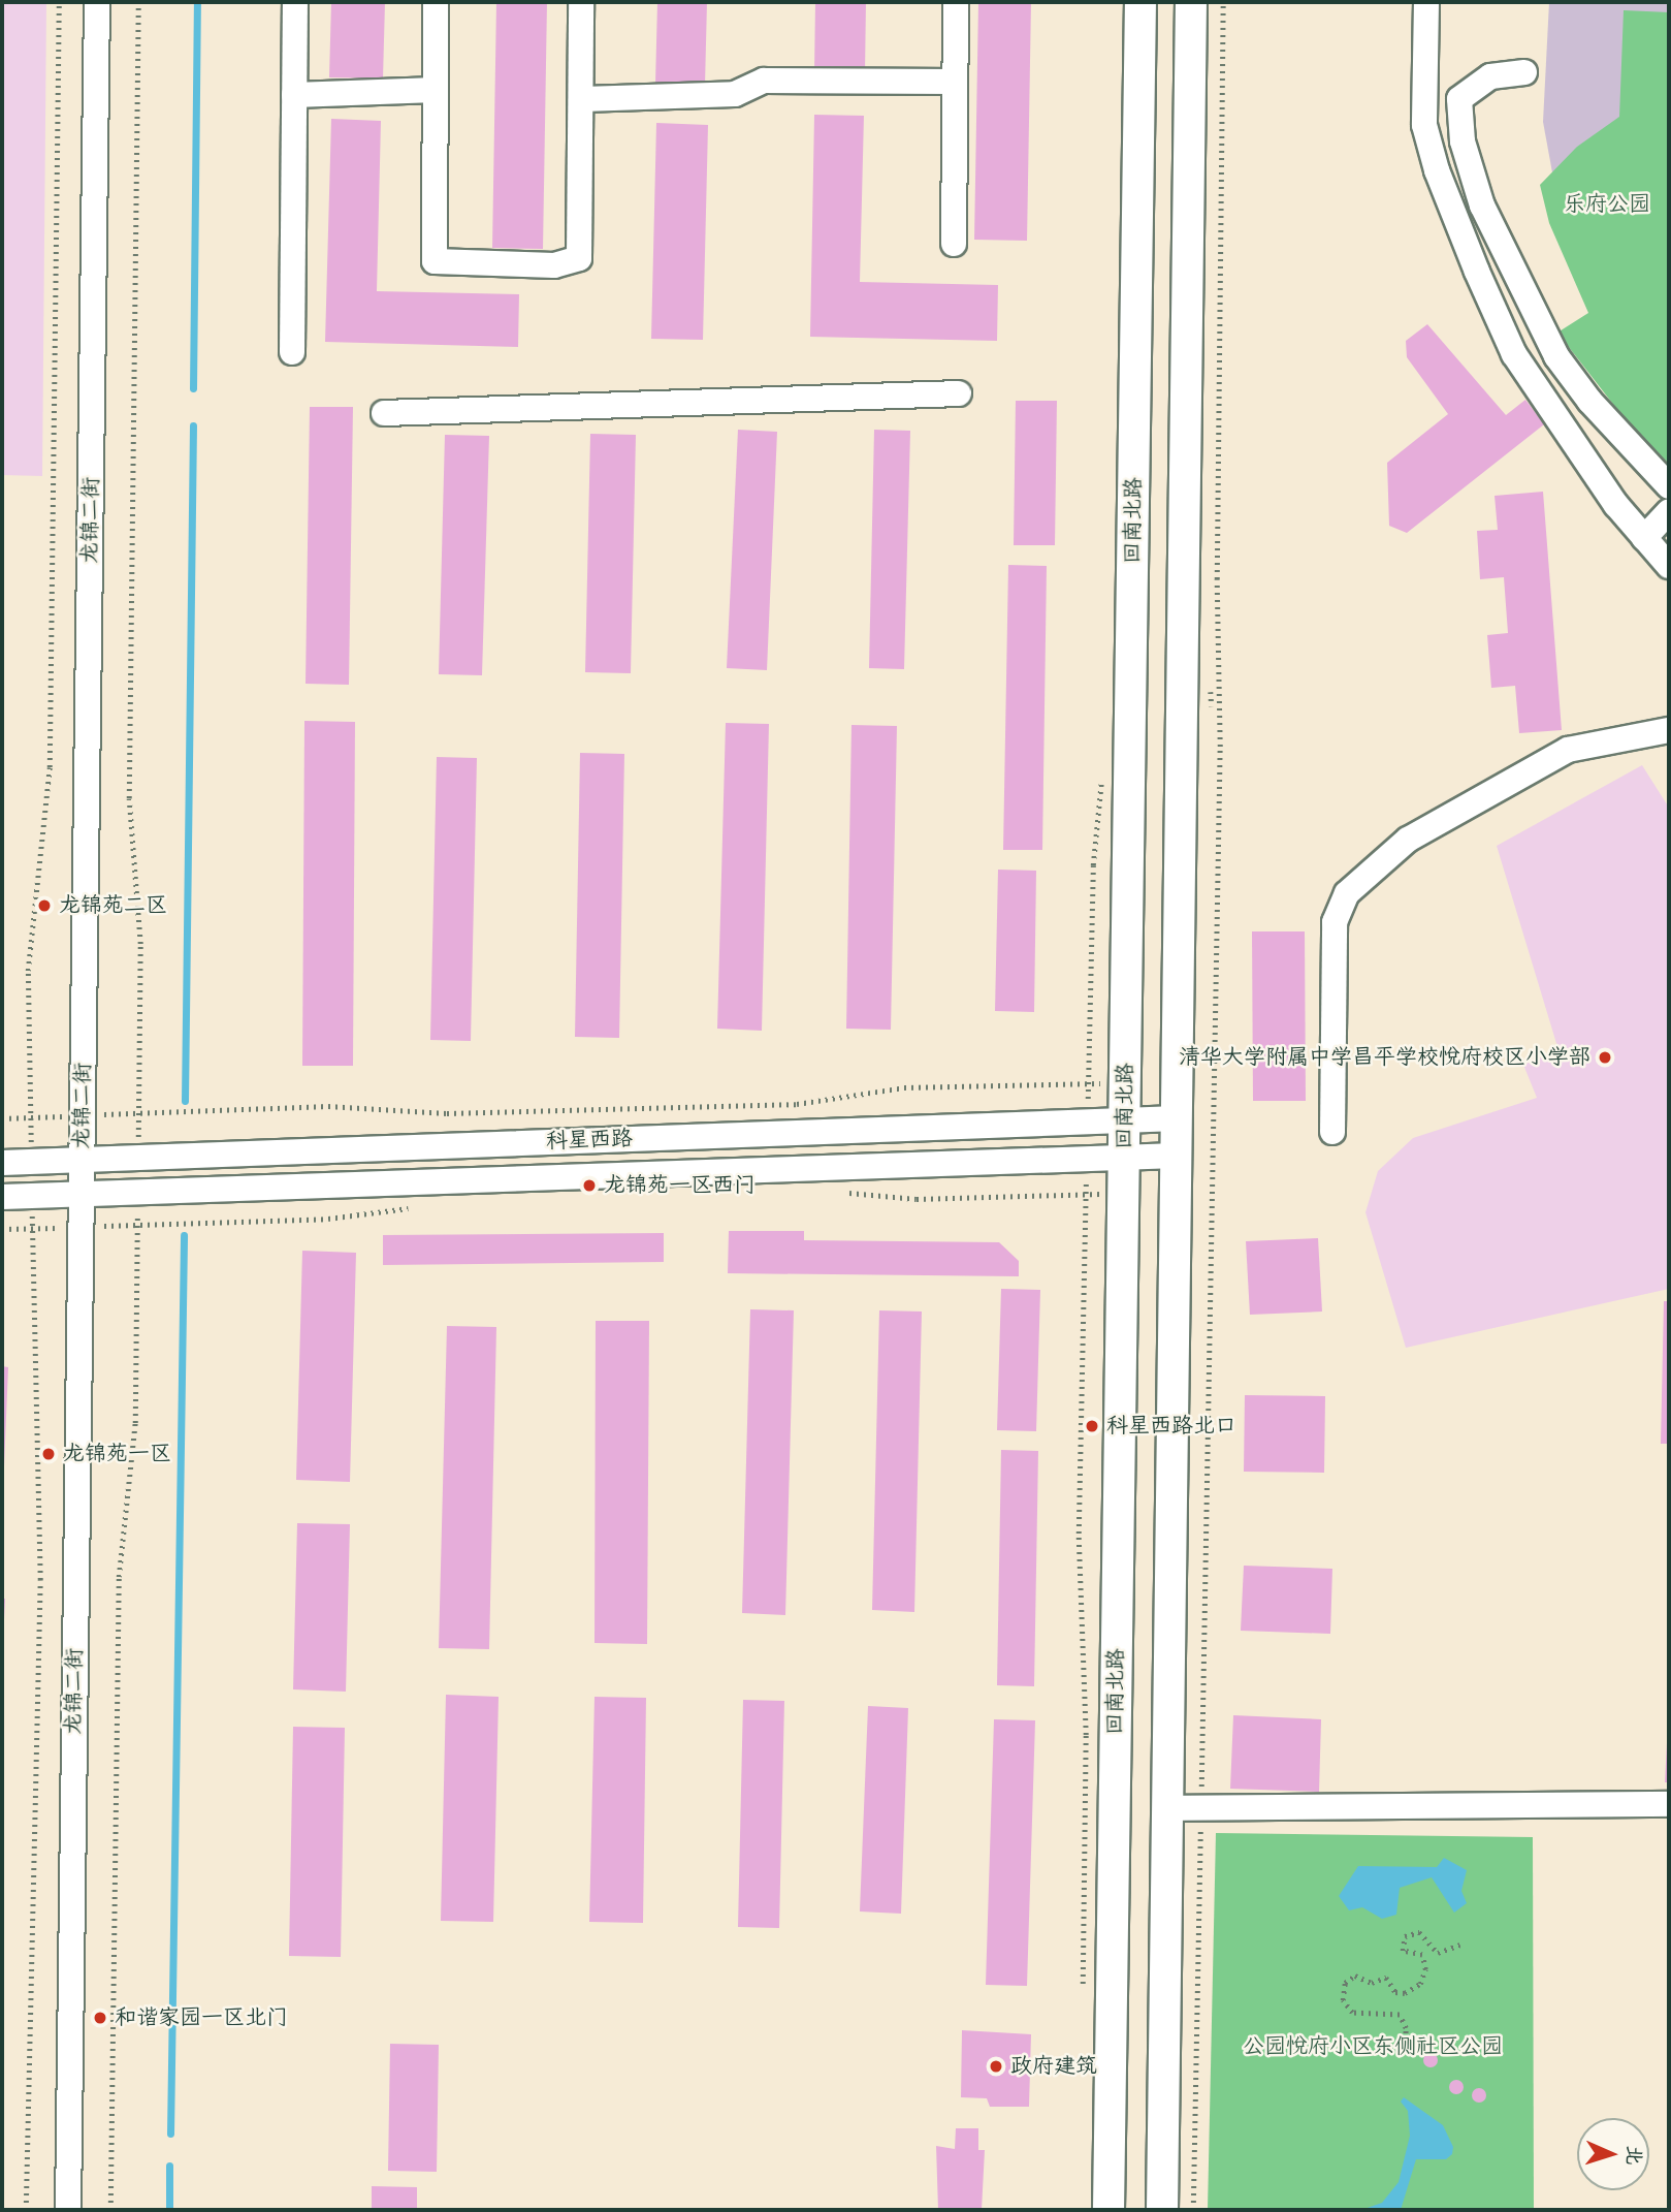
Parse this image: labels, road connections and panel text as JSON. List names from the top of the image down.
{
  "streets": {
    "main road": ["回南北路"],
    "street": ["龙锦二街", "科星西路"]
  },
  "crossings": [
    ["龙锦二街", "科星西路"],
    ["回南北路", "科星西路"]
  ],
  "parks": ["乐府公园", "公园悦府小区东侧社区公园"],
  "places": [
    "龙锦苑二区",
    "清华大学附属中学昌平学校悦府校区小学部",
    "龙锦苑一区西门",
    "科星西路北口",
    "龙锦苑一区",
    "和谐家园一区北门",
    "政府建筑"
  ],
  "north": "right"
}
